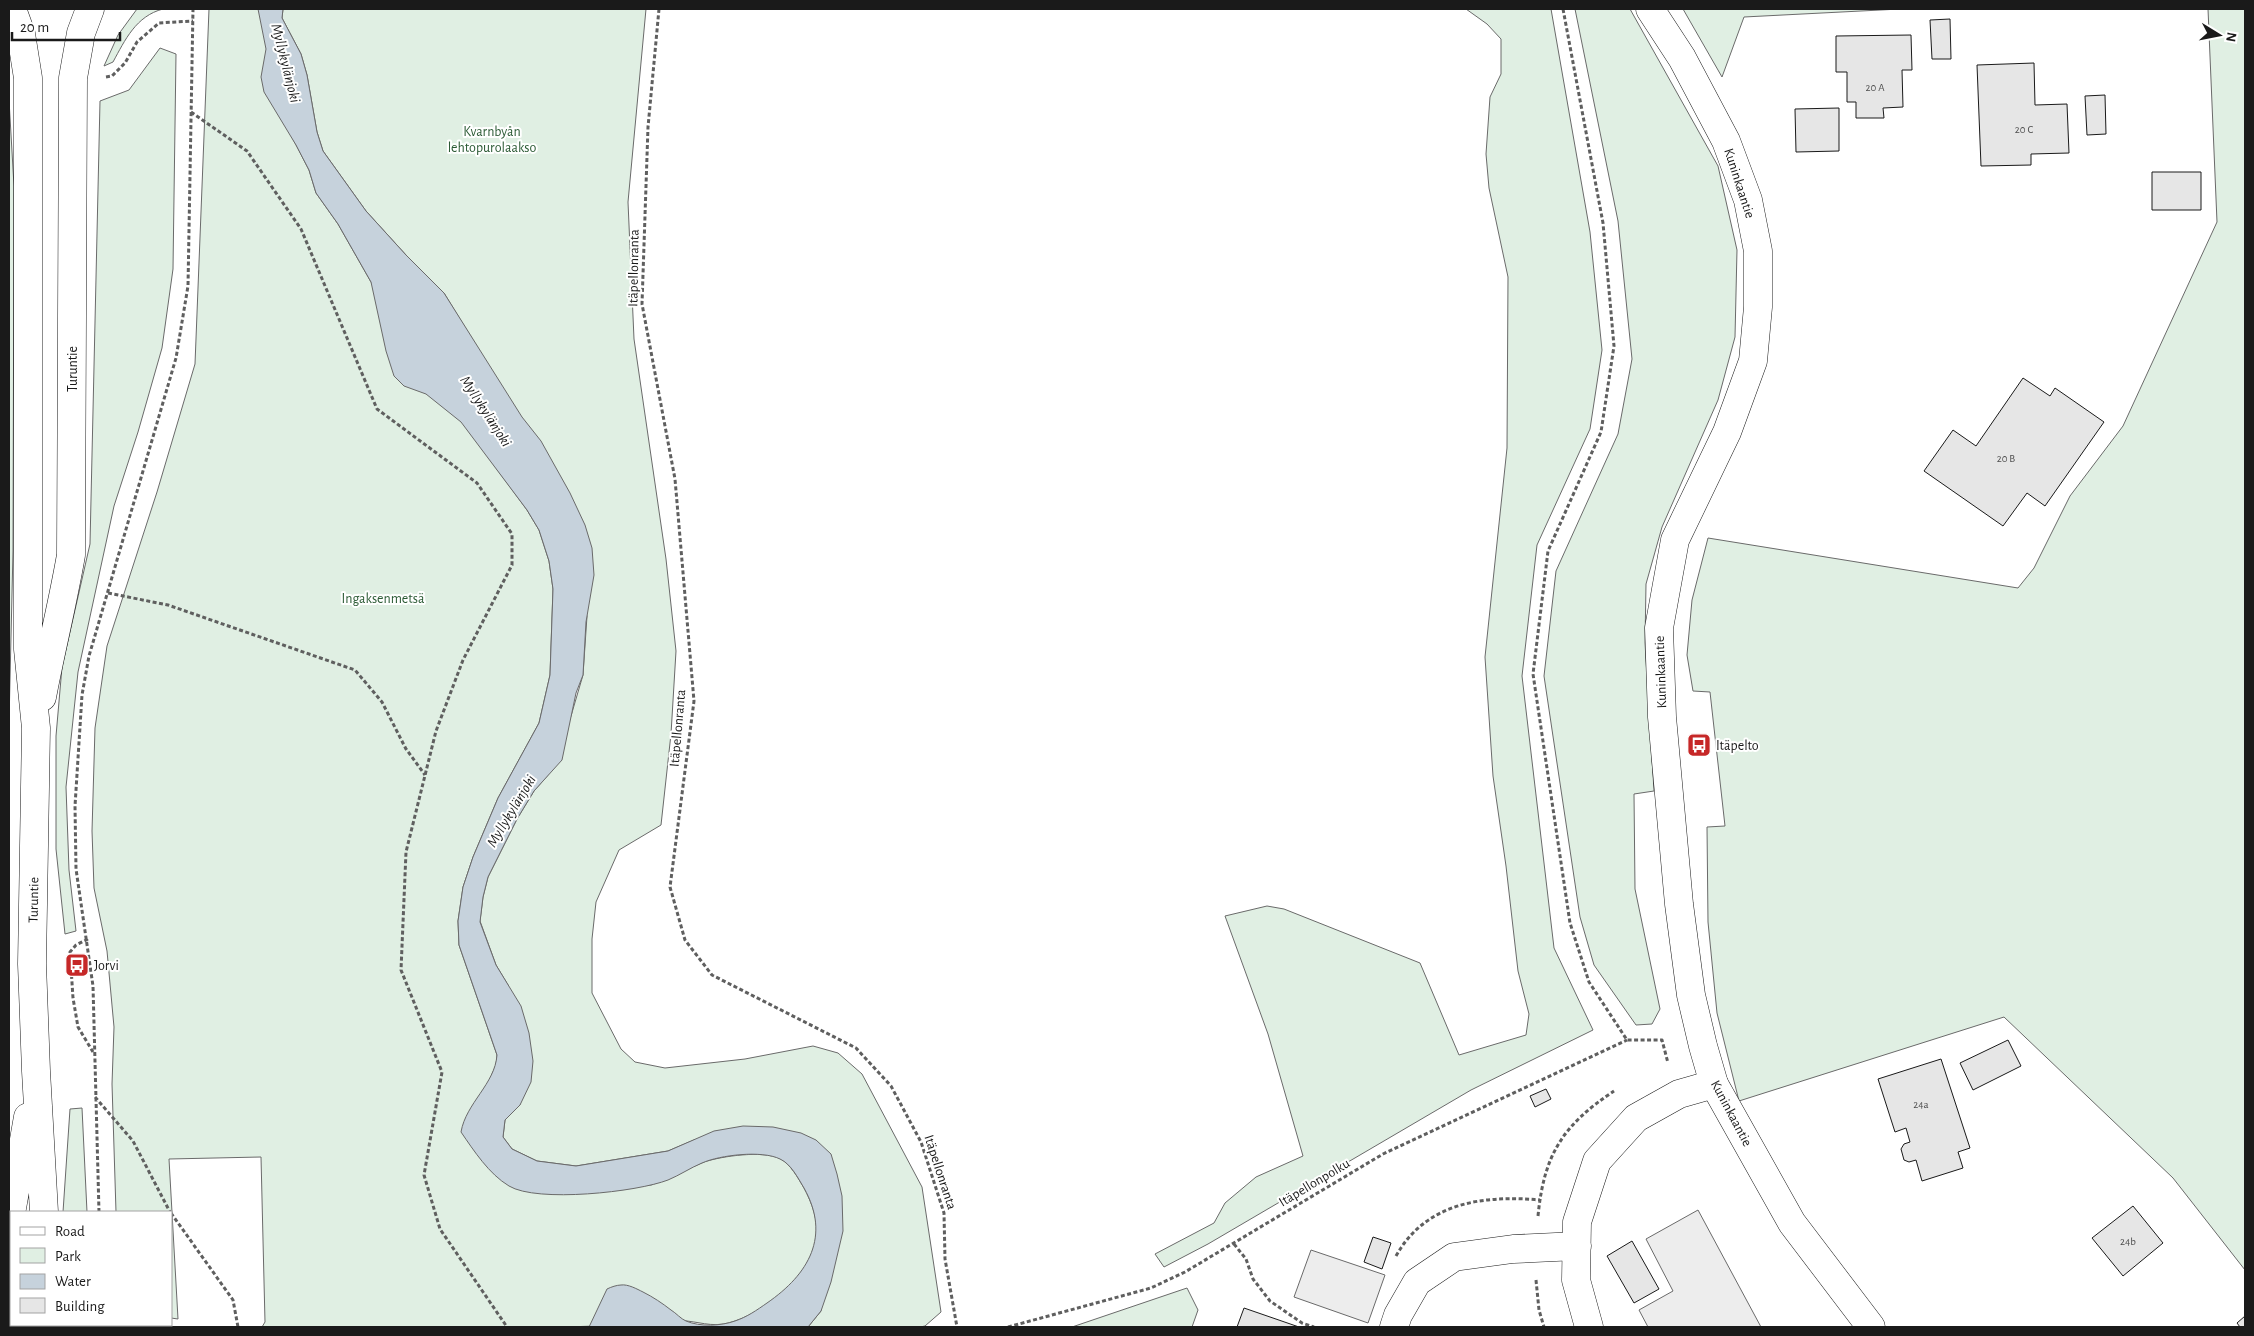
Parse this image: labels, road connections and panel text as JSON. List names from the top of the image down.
{
  "streets": {
    "main road": ["Kuninkaantie", "Turuntie"],
    "path": ["Itäpellonranta", "Itäpellonpolku"]
  },
  "water": ["Myllykylänjoki"],
  "parks": ["Kvarnbyån lehtopurolaakso", "Ingaksenmetsä"],
  "places": {
    "bus stop": ["Itäpelto", "Jorvi"]
  },
  "house_numbers": [
    "20 A",
    "20 C",
    "20 B",
    "24a",
    "24b"
  ],
  "legend": [
    "Road",
    "Park",
    "Water",
    "Building"
  ],
  "scale_bar": "20 m",
  "north": "right"
}
